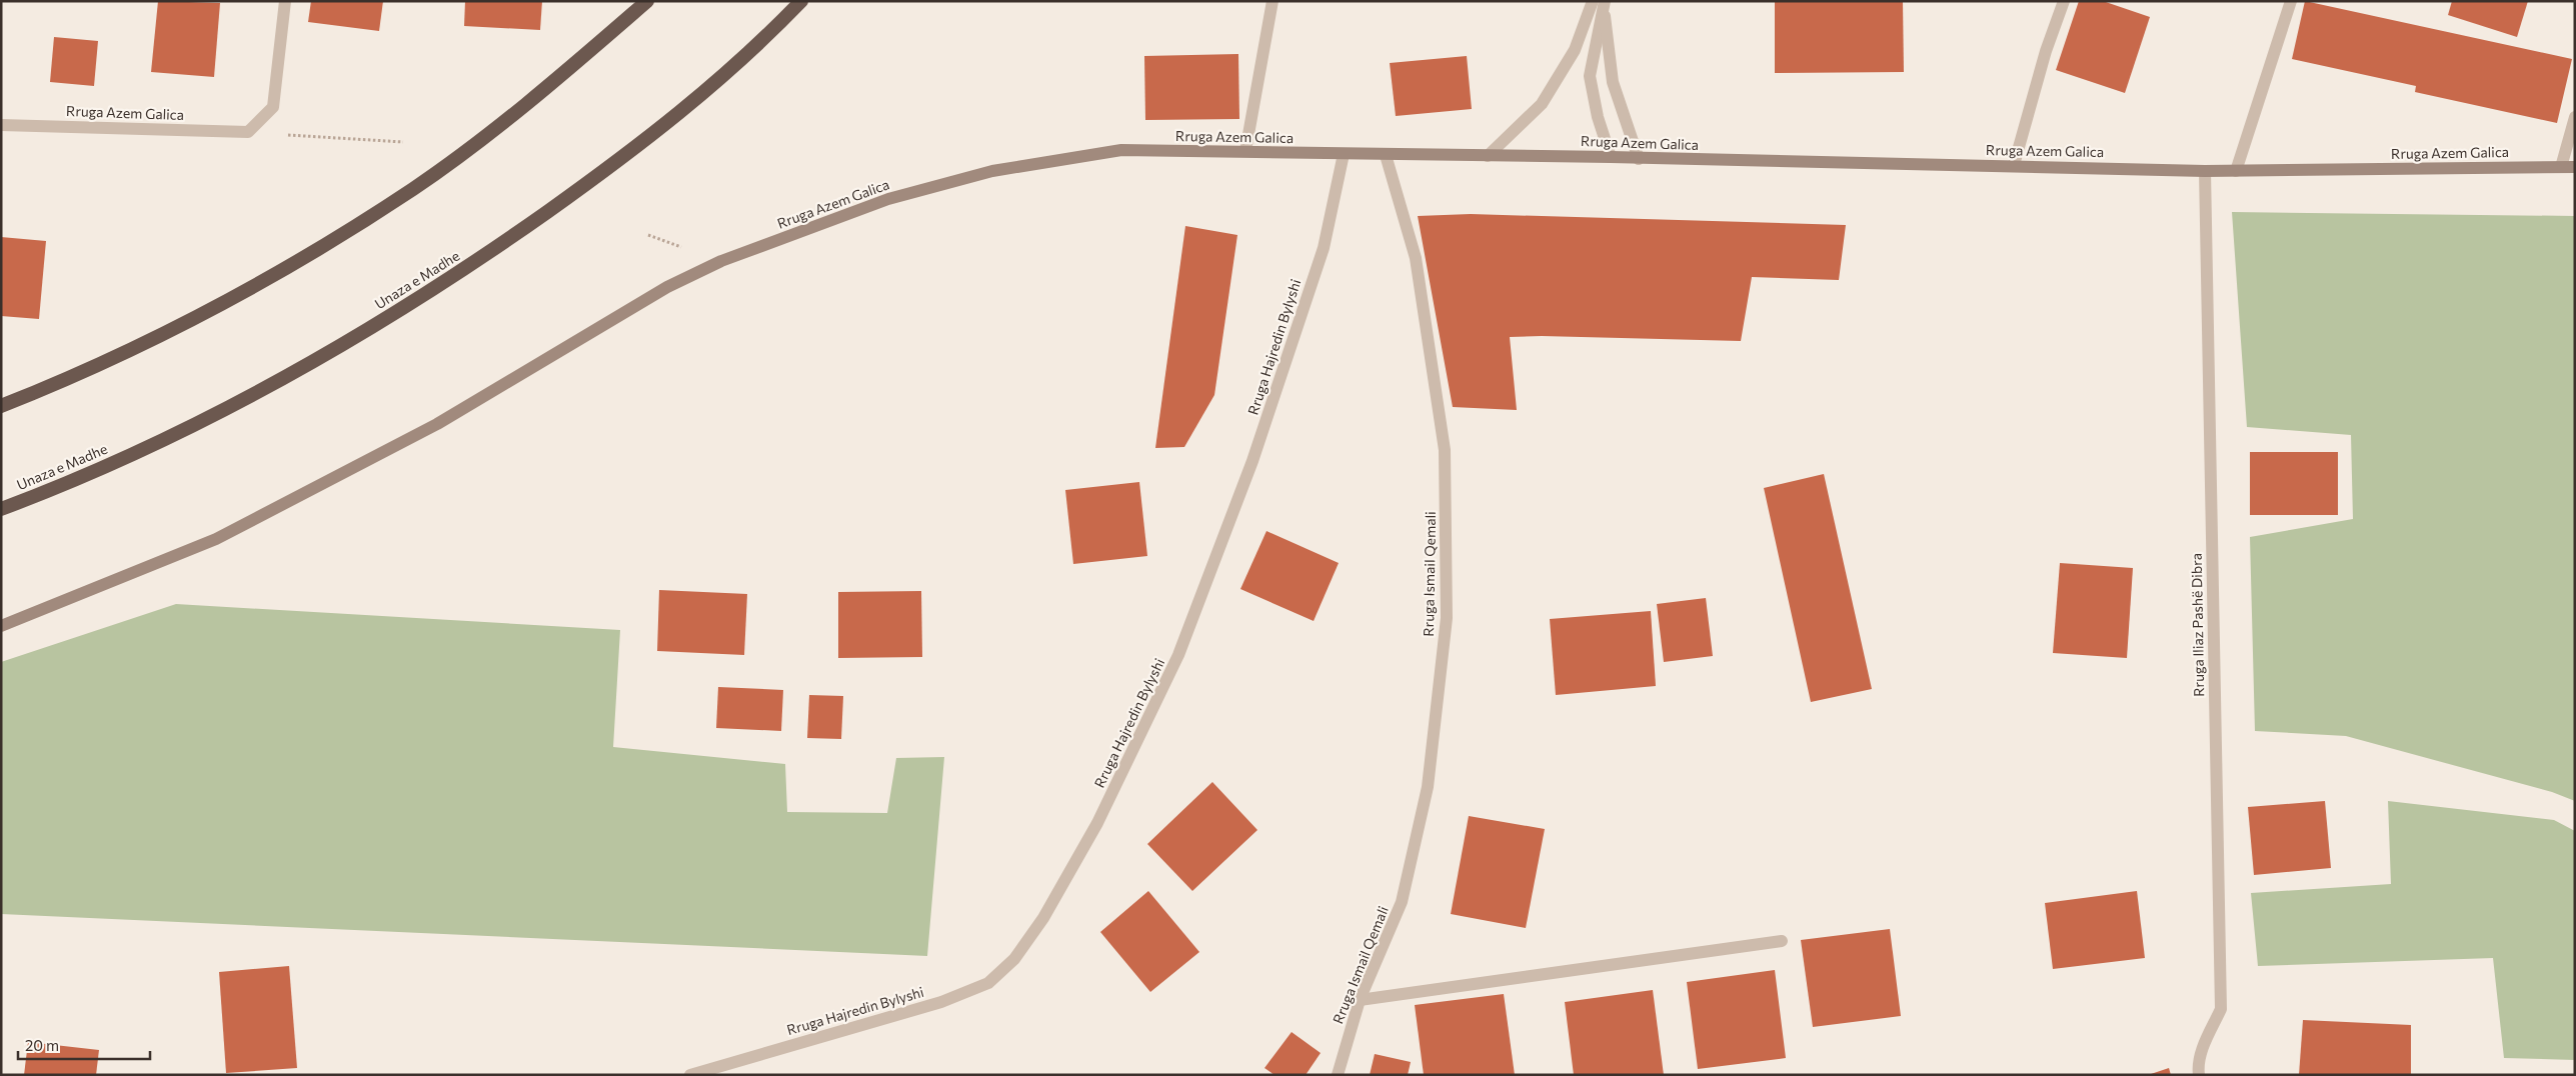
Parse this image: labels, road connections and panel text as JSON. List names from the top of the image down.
{
  "streets": {
    "highway": ["Unaza e Madhe"],
    "main road": ["Rruga Azem Galica"],
    "street": ["Rruga Hajredin Bylyshi", "Rruga Ismail Qemali", "Rruga Iliaz Pashë Dibra"]
  },
  "crossings": [
    ["Rruga Azem Galica", "Rruga Hajredin Bylyshi"],
    ["Rruga Azem Galica", "Rruga Ismail Qemali"],
    ["Rruga Azem Galica", "Rruga Iliaz Pashë Dibra"]
  ],
  "scale_bar": "20 m"
}
